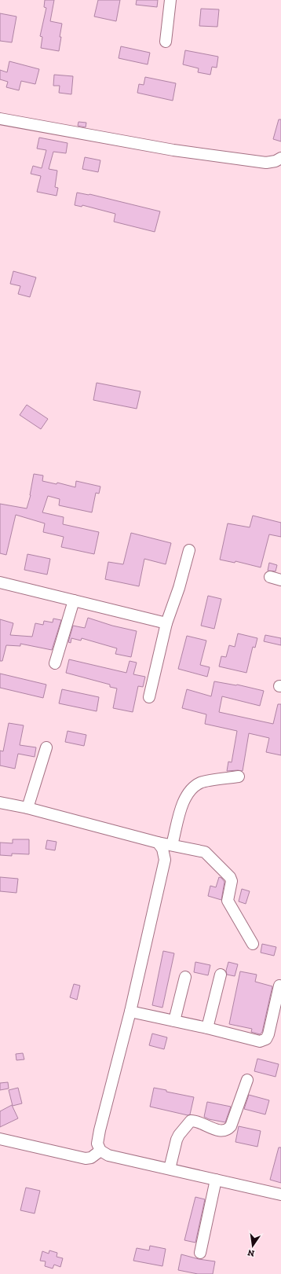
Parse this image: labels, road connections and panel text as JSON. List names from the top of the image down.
{
  "north": "bottom"
}
